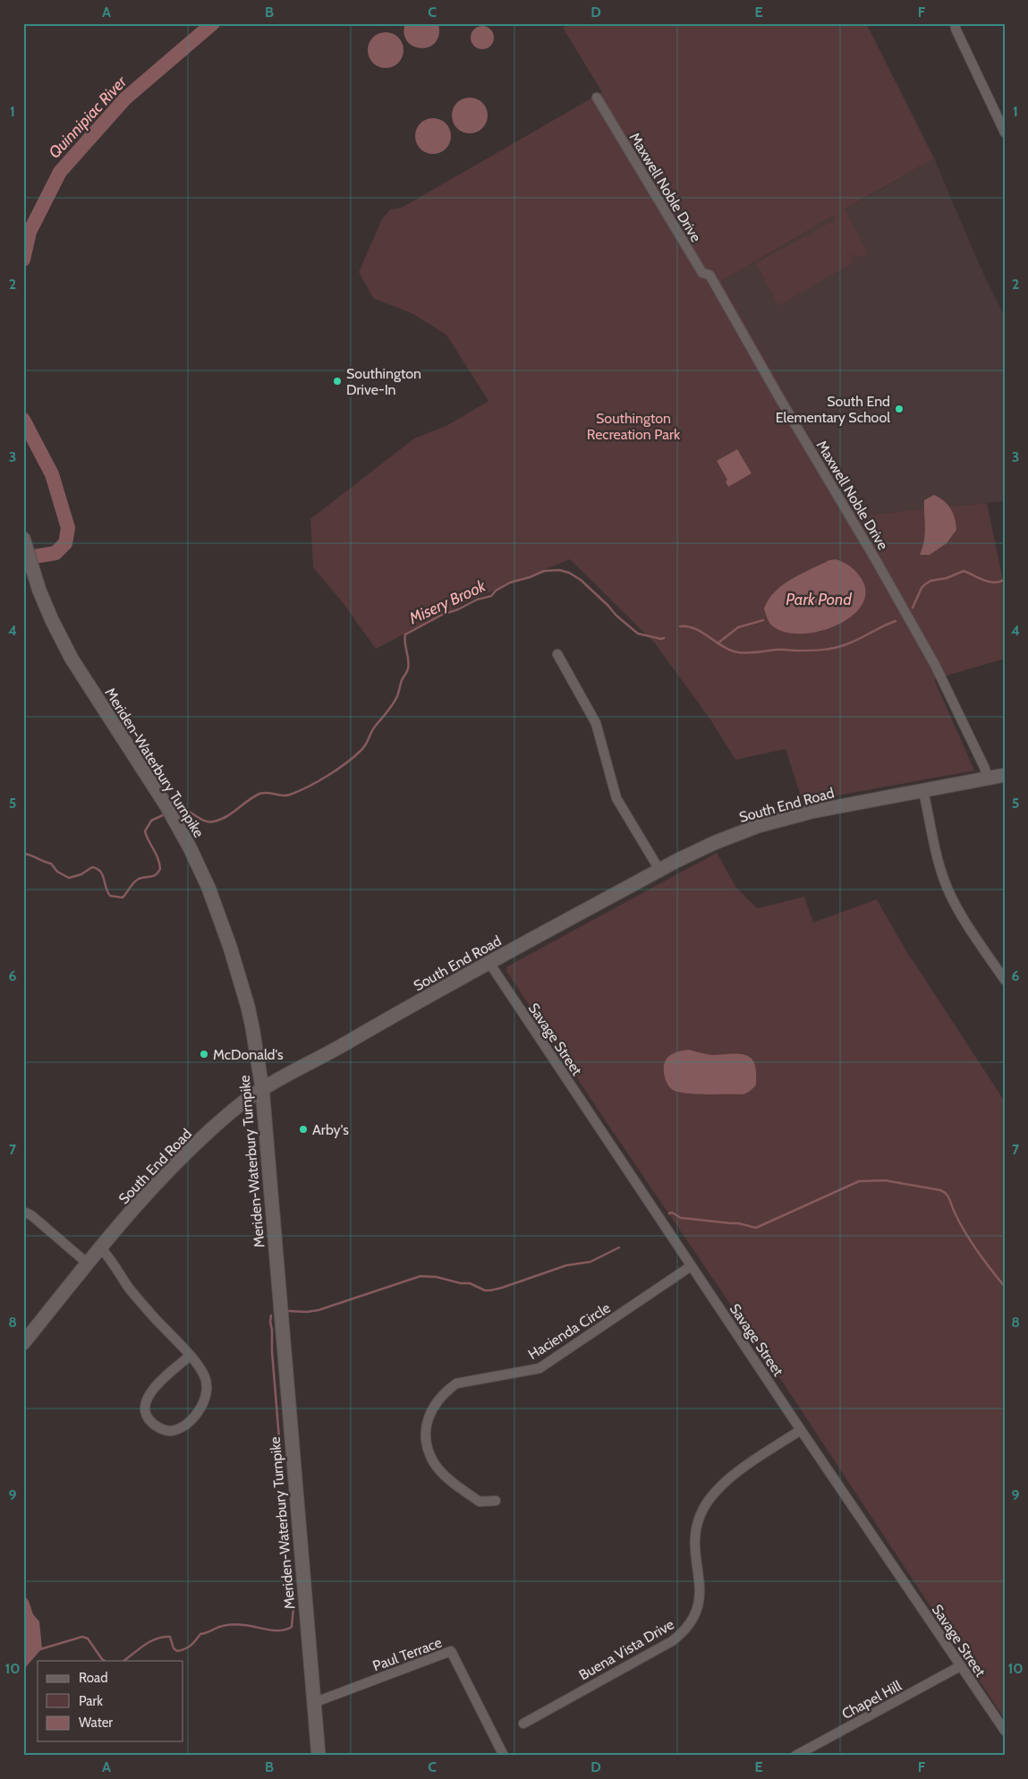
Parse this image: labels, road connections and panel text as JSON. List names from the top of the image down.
{
  "streets": {
    "main road": ["Meriden-Waterbury Turnpike", "South End Road"],
    "street": [
      "Maxwell Noble Drive",
      "Savage Street",
      "Hacienda Circle",
      "Buena Vista Drive",
      "Paul Terrace",
      "Chapel Hill"
    ]
  },
  "crossings": [
    ["Maxwell Noble Drive", "South End Road"],
    ["Meriden-Waterbury Turnpike", "South End Road"],
    ["Meriden-Waterbury Turnpike", "Paul Terrace"],
    ["South End Road", "Savage Street"],
    ["Savage Street", "Hacienda Circle"],
    ["Savage Street", "Buena Vista Drive"],
    ["Savage Street", "Chapel Hill"]
  ],
  "water": ["Quinnipiac River", "Park Pond", "Misery Brook"],
  "parks": ["Southington Recreation Park"],
  "places": [
    "Southington Drive-In",
    "South End Elementary School",
    "McDonald's",
    "Arby's"
  ],
  "legend": ["Road", "Park", "Water"],
  "grid": {
    "columns": [
      "A",
      "B",
      "C",
      "D",
      "E",
      "F"
    ],
    "rows": [
      "1",
      "2",
      "3",
      "4",
      "5",
      "6",
      "7",
      "8",
      "9",
      "10"
    ]
  }
}
